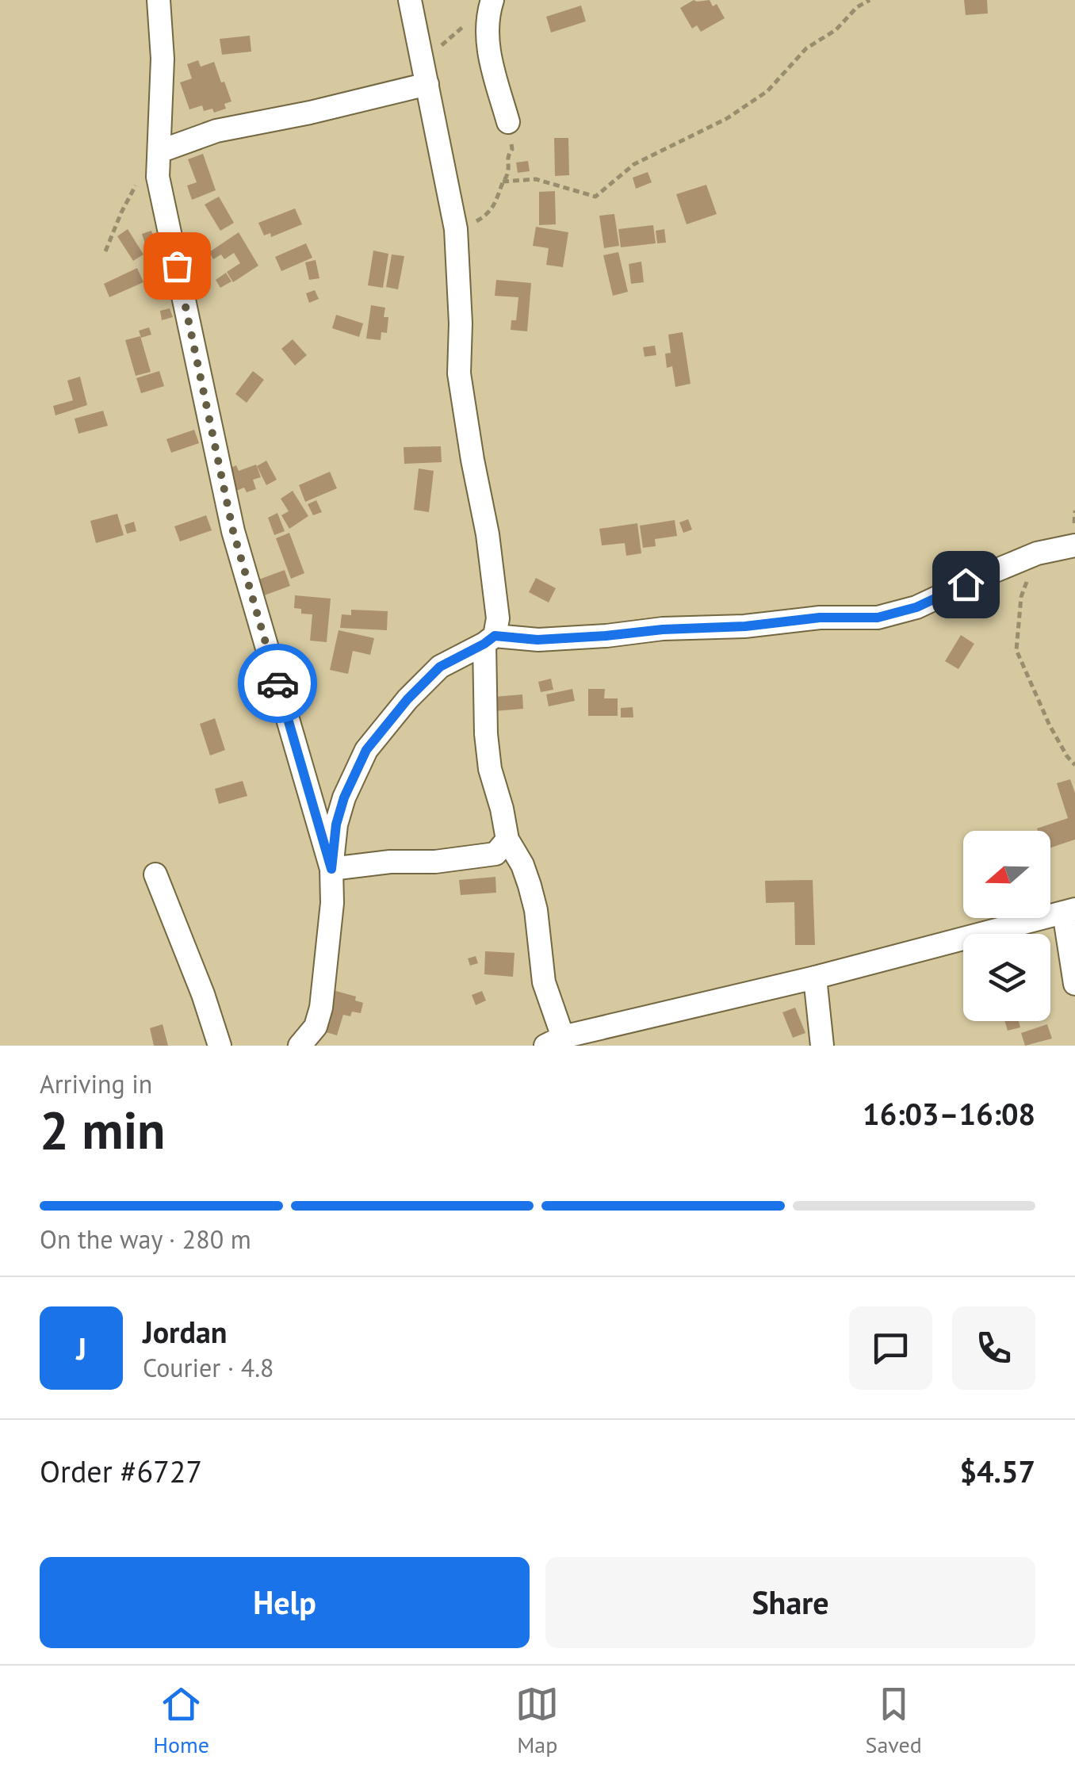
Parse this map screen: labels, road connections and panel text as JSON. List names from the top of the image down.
{
  "north": "left",
  "page": {
    "heading": ["2 min", "Arriving in", "16:03–16:08"],
    "panel": [
      "Jordan",
      "Courier · 4.8",
      "Order #6727",
      "$4.57"
    ],
    "bar": "On the way · 280 m",
    "round": "J",
    "buttons": ["Help", "Share"],
    "tabs": ["Home", "Map", "Saved"]
  }
}
